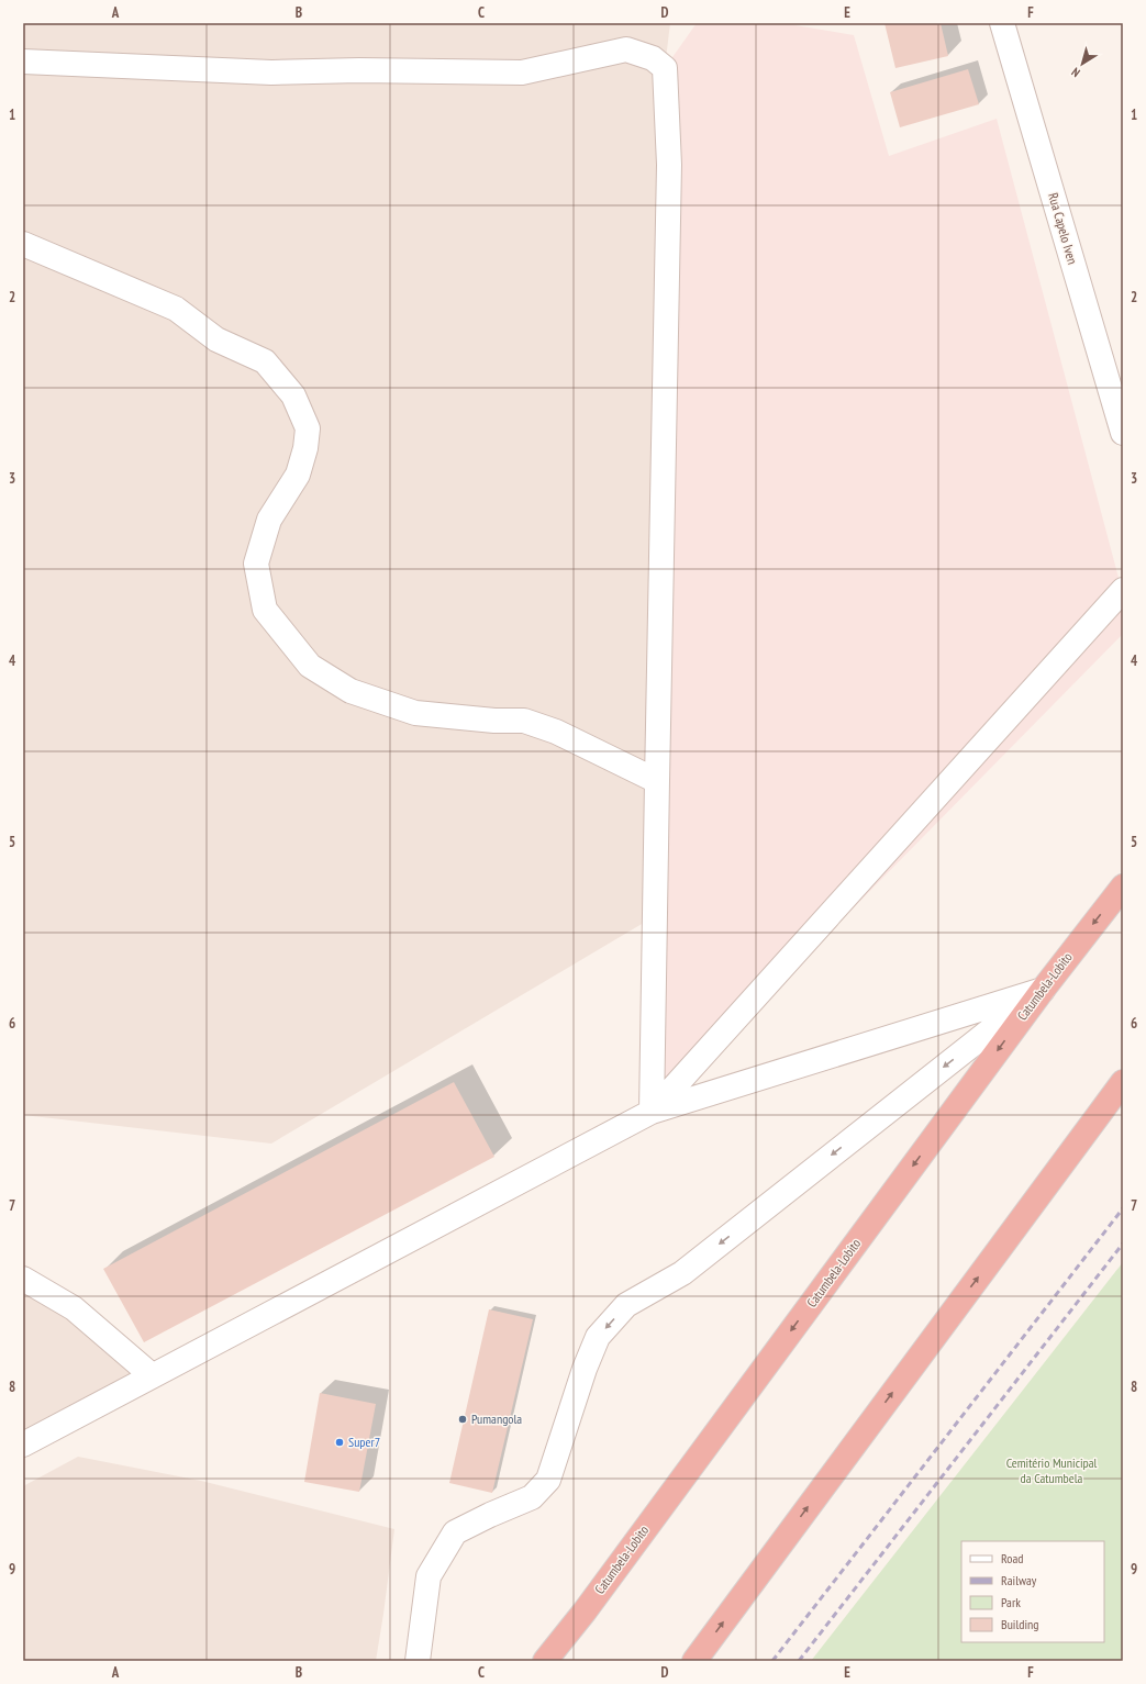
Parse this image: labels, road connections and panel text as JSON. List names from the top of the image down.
{
  "streets": {
    "highway": ["Catumbela-Lobito"],
    "street": ["Rua Capelo Iven"]
  },
  "parks": ["Cemitério Municipal da Catumbela"],
  "places": ["Pumangola", "Super7"],
  "legend": [
    "Road",
    "Railway",
    "Park",
    "Building"
  ],
  "north": "bottom left",
  "grid": {
    "columns": [
      "A",
      "B",
      "C",
      "D",
      "E",
      "F"
    ],
    "rows": [
      "1",
      "2",
      "3",
      "4",
      "5",
      "6",
      "7",
      "8",
      "9"
    ]
  }
}
